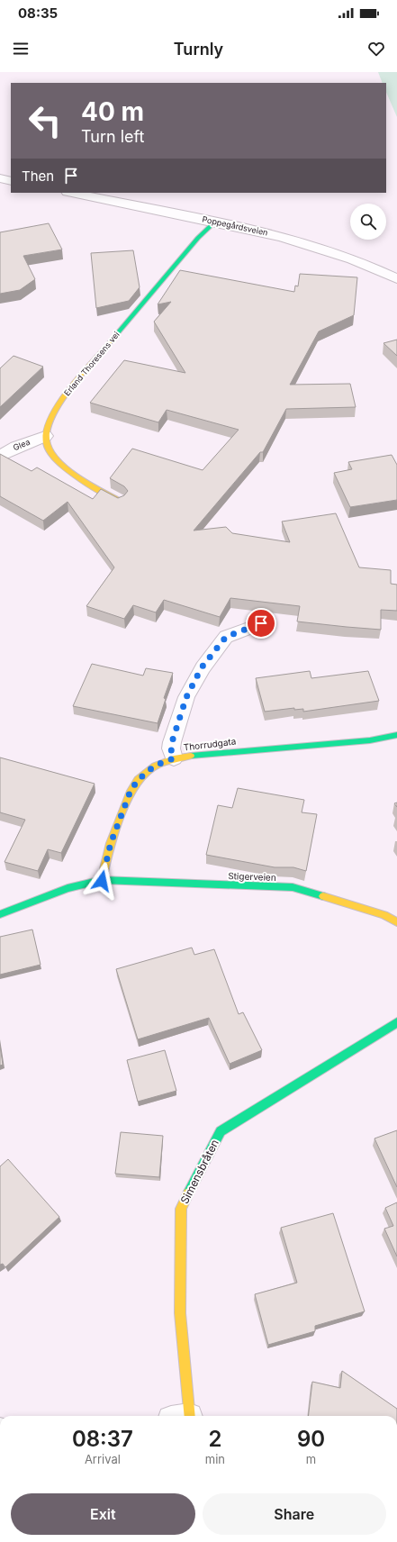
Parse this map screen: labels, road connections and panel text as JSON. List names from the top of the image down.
{
  "streets": {
    "street": [
      "Poppegårdsveien",
      "Erland Thoresens vei",
      "Glea",
      "Thorrudgata",
      "Stigerveien",
      "Simensbråten"
    ]
  },
  "crossings": [
    ["Poppegårdsveien", "Erland Thoresens vei"],
    ["Erland Thoresens vei", "Glea"],
    ["Thorrudgata", "Stigerveien"]
  ],
  "page": {
    "status": "08:35",
    "header": "Turnly",
    "turn": ["40 m", "Turn left"],
    "then": "Then",
    "eta": [
      "08:37",
      "Arrival",
      "2",
      "min",
      "90",
      "m"
    ],
    "buttons": ["Exit", "Share"]
  }
}
